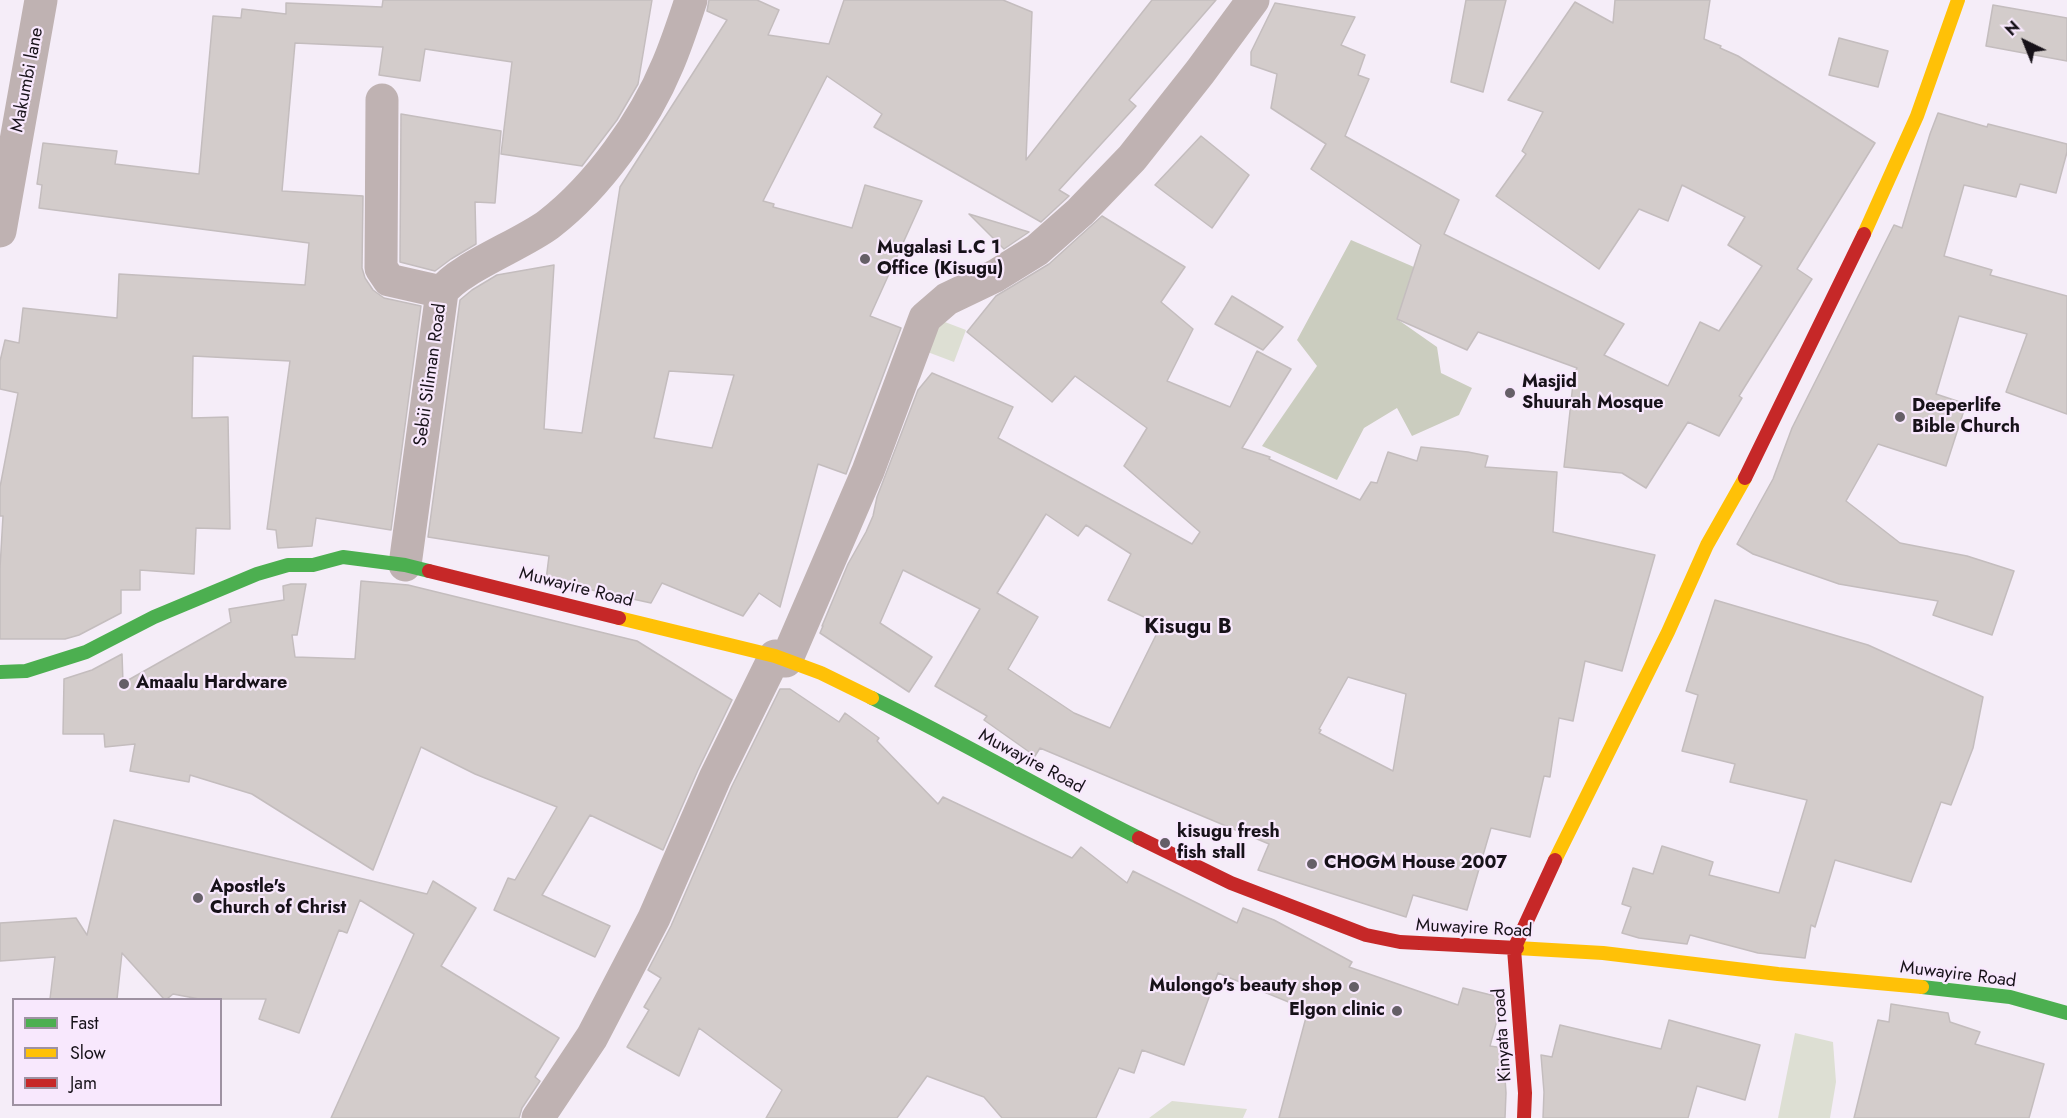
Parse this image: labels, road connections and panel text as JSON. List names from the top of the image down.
{
  "streets": {
    "street": [
      "Makumbi lane",
      "Sebii Siliman Road",
      "Muwayire Road",
      "Kinyata road"
    ]
  },
  "crossings": [
    ["Sebii Siliman Road", "Muwayire Road"],
    ["Muwayire Road", "Kinyata road"]
  ],
  "districts": ["Kisugu B"],
  "places": [
    "Mugalasi L.C 1 Office (Kisugu)",
    "Masjid Shuurah Mosque",
    "Deeperlife Bible Church",
    "Amaalu Hardware",
    "kisugu fresh fish stall",
    "CHOGM House 2007",
    "Apostle's Church of Christ",
    "Mulongo's beauty shop",
    "Elgon clinic"
  ],
  "legend": ["Fast", "Slow", "Jam"],
  "north": "top left"
}
